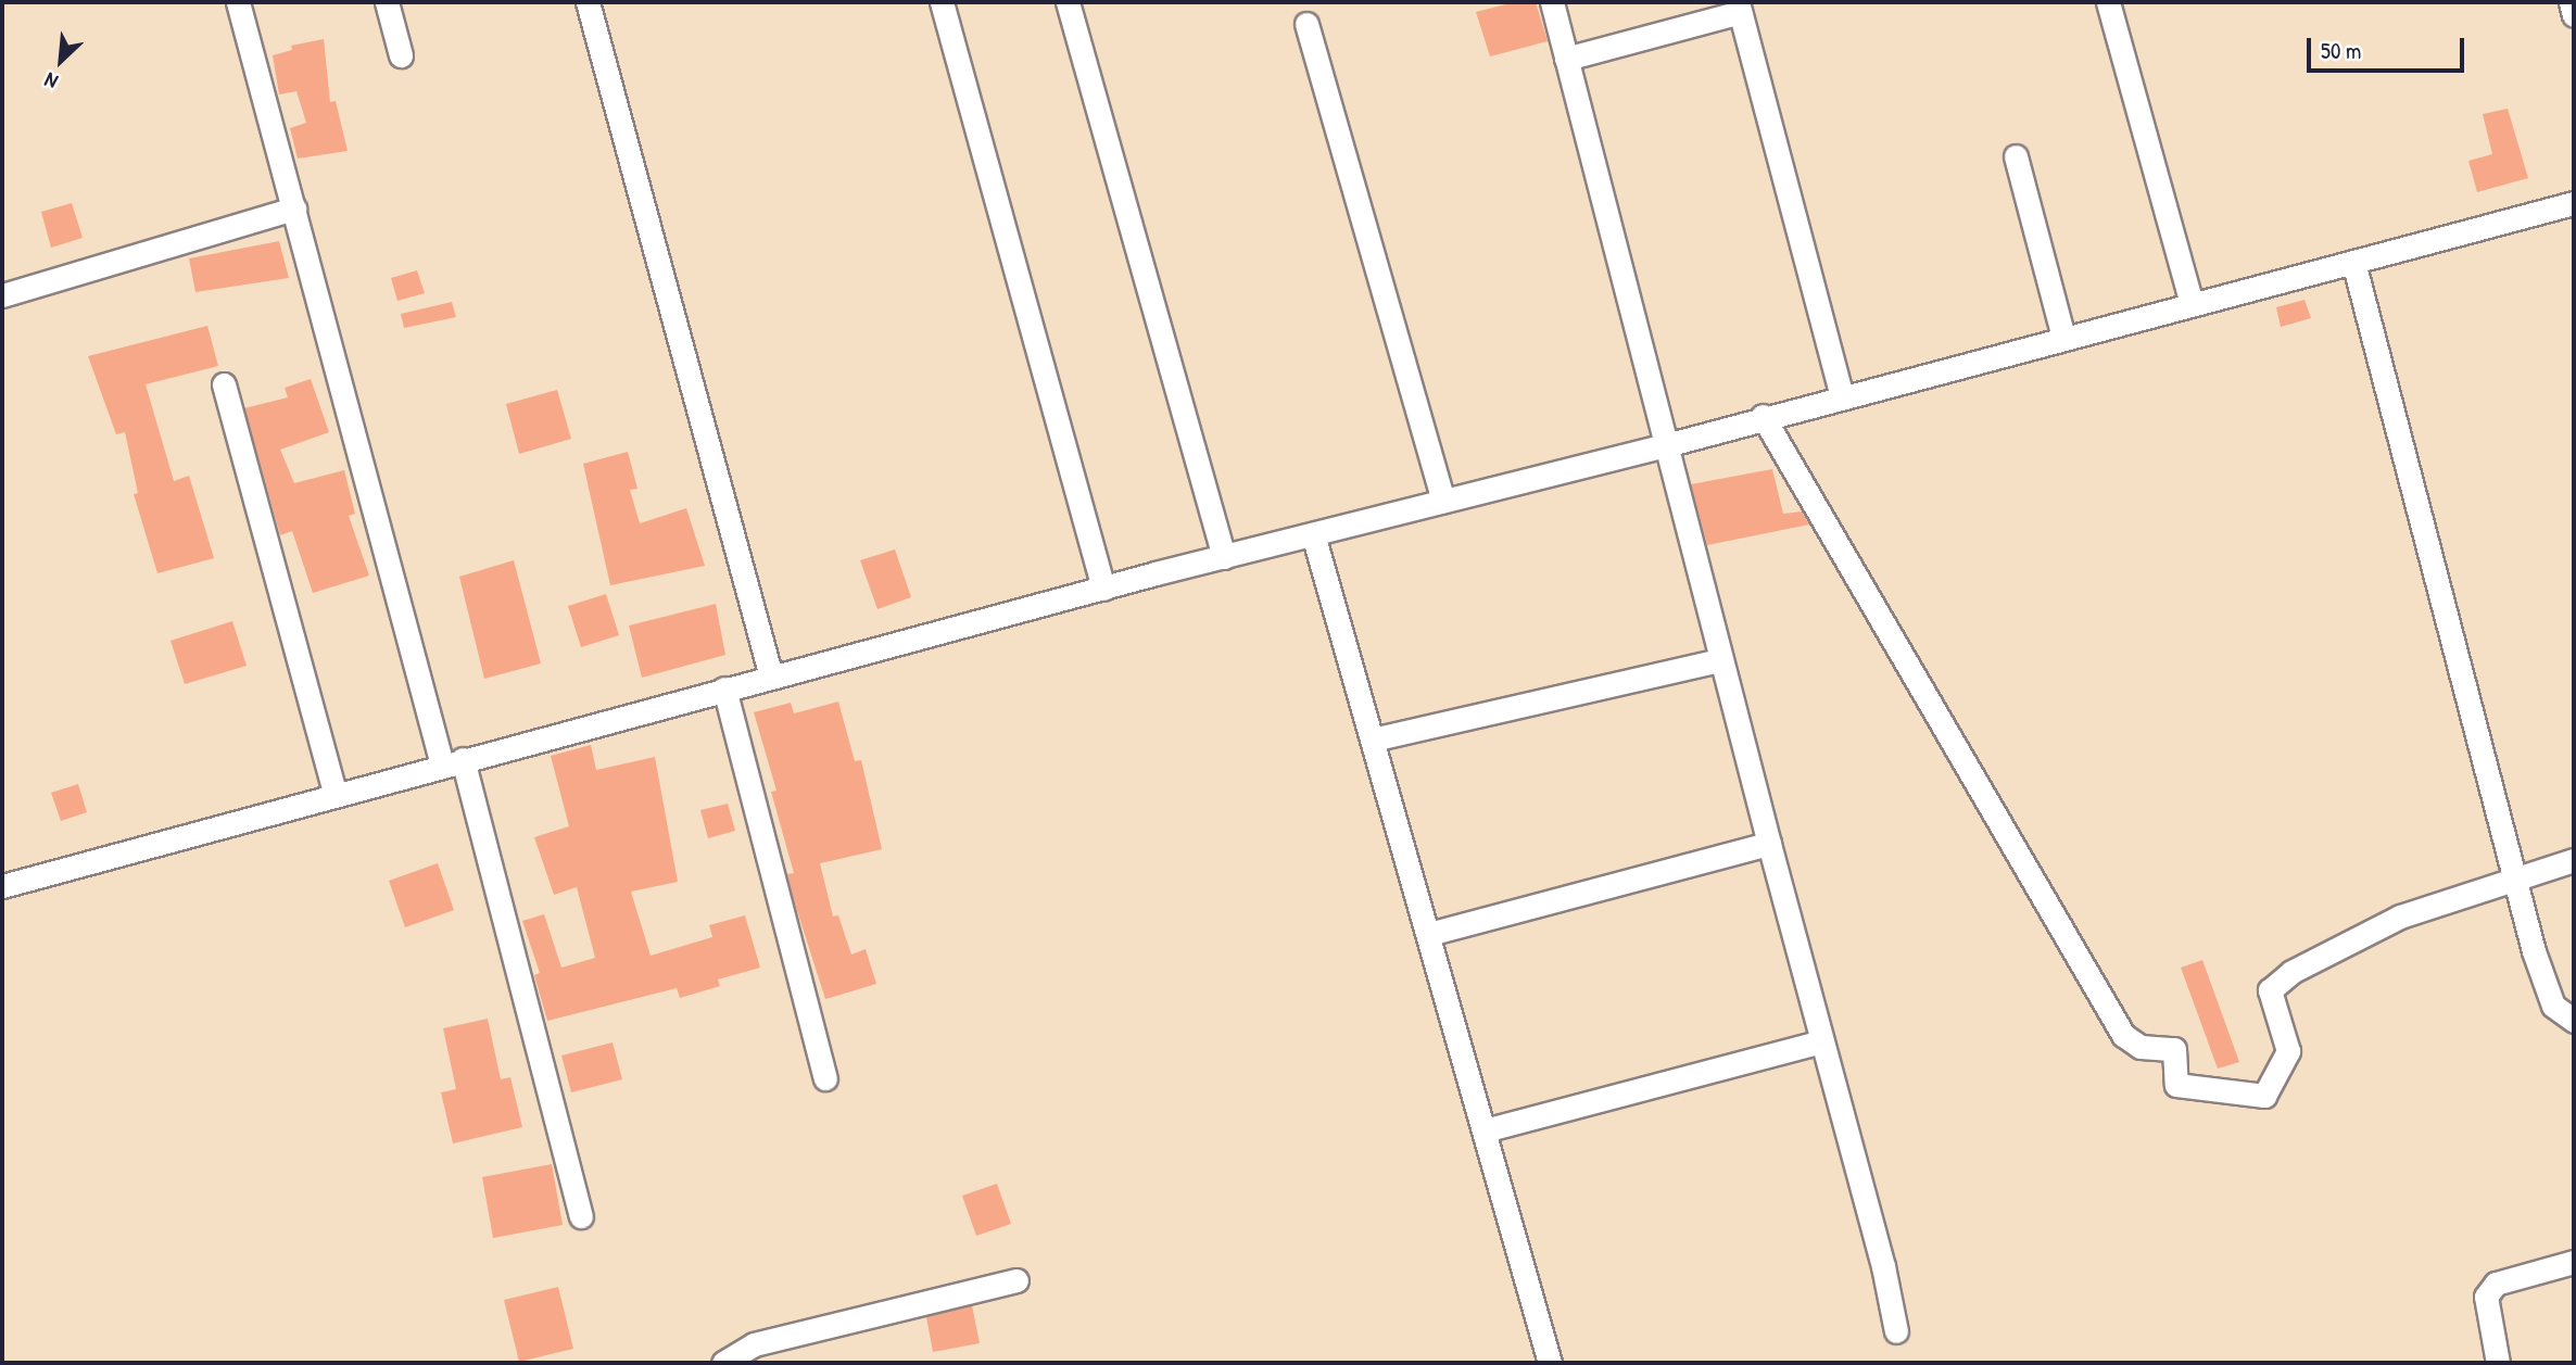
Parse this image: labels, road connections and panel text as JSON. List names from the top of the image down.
{
  "scale_bar": "50 m",
  "north": "bottom left"
}
